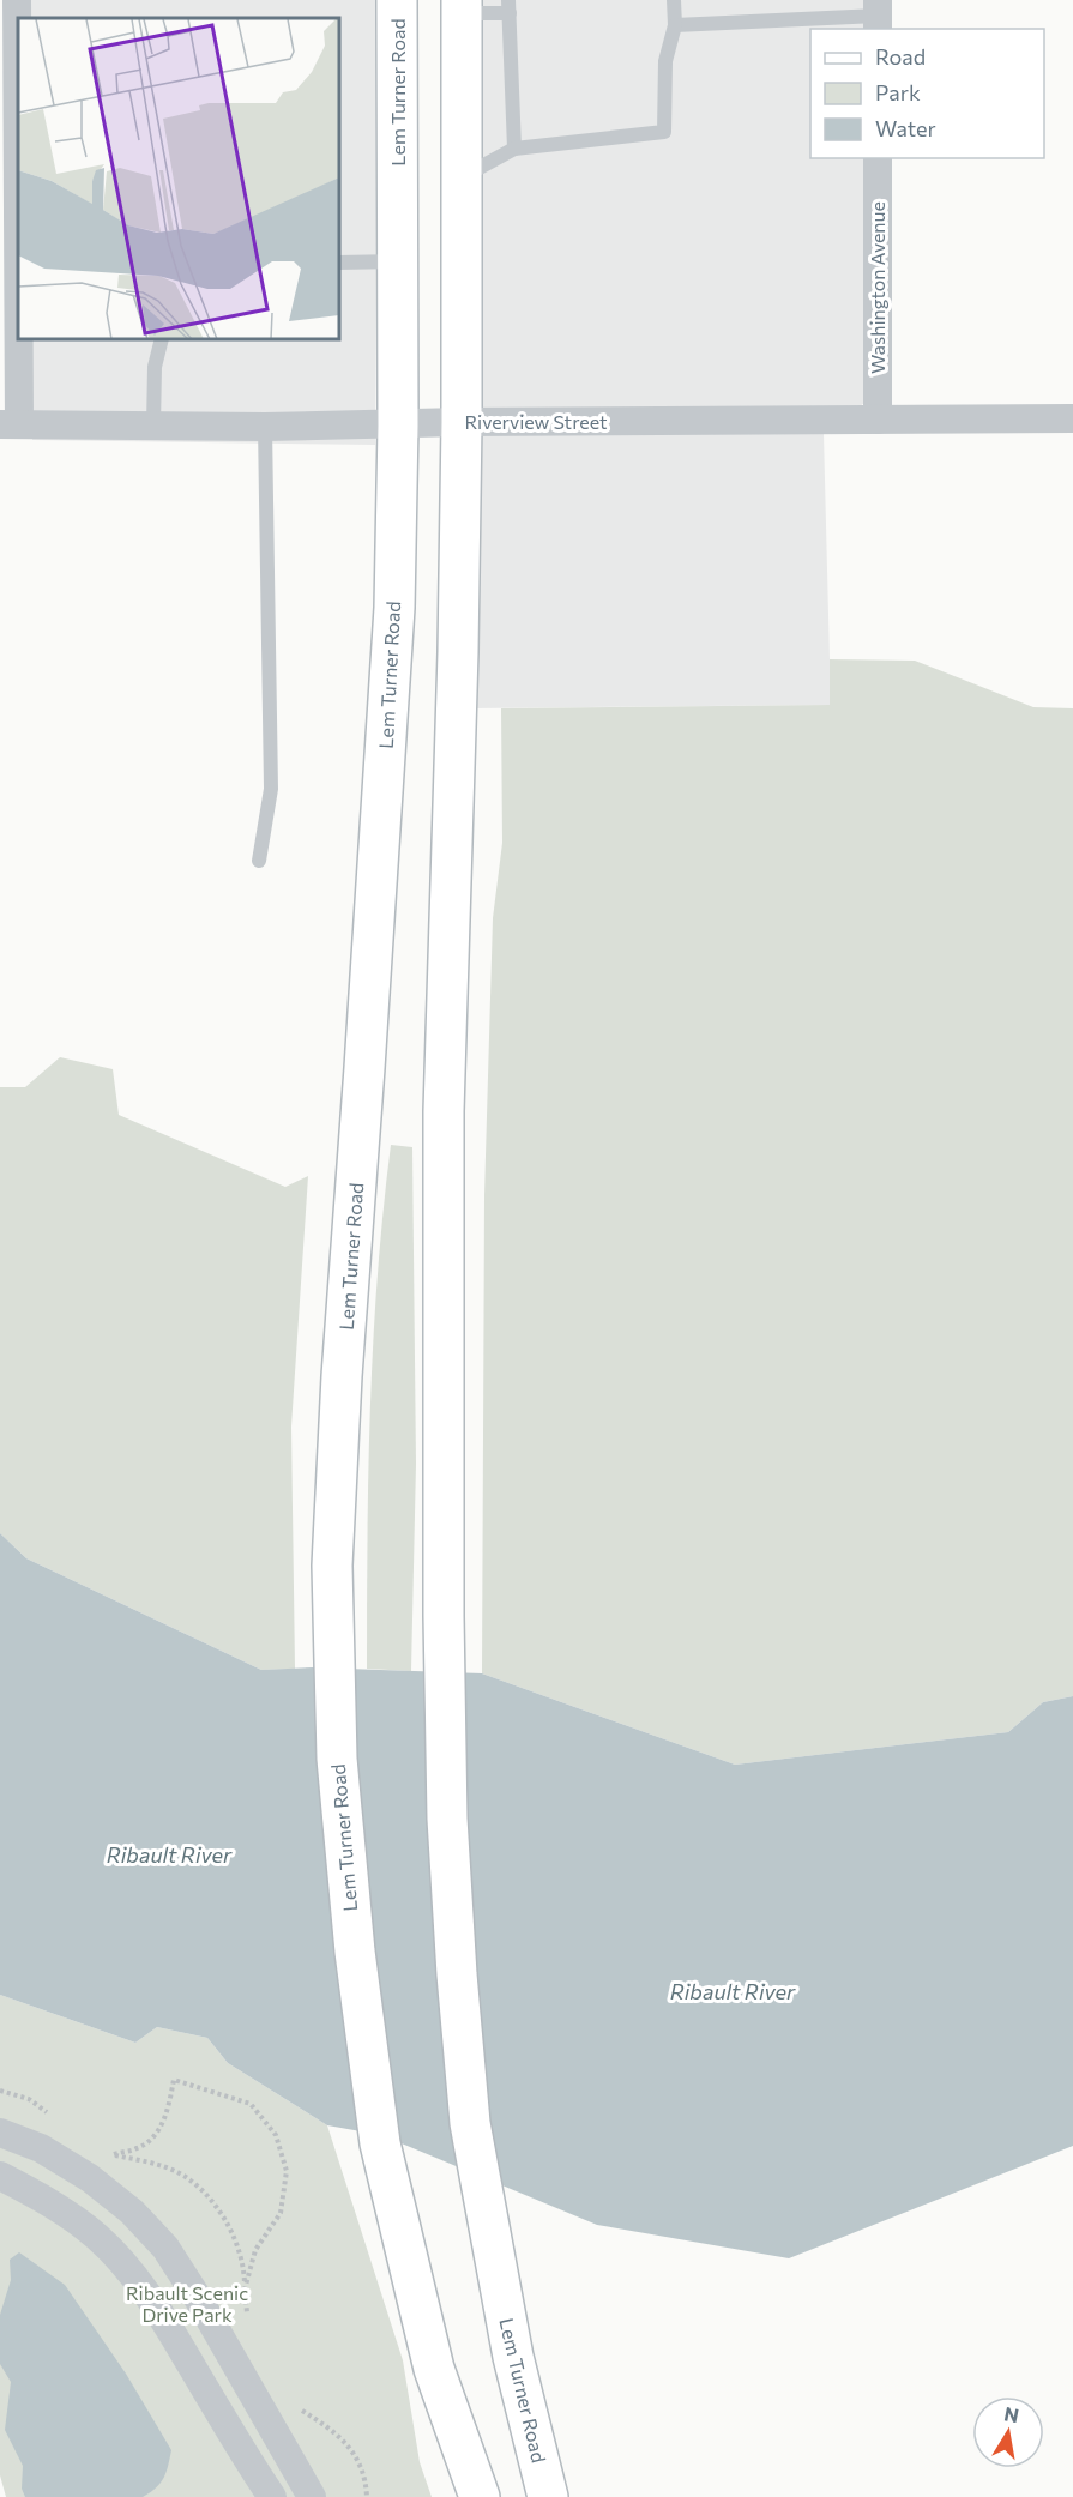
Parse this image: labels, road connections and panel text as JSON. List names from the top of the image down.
{
  "streets": {
    "main road": ["Lem Turner Road"],
    "street": ["Washington Avenue", "Riverview Street"]
  },
  "crossings": [
    ["Lem Turner Road", "Riverview Street"],
    ["Washington Avenue", "Riverview Street"]
  ],
  "water": ["Ribault River"],
  "parks": ["Ribault Scenic Drive Park"],
  "legend": ["Road", "Park", "Water"],
  "north": "top"
}
